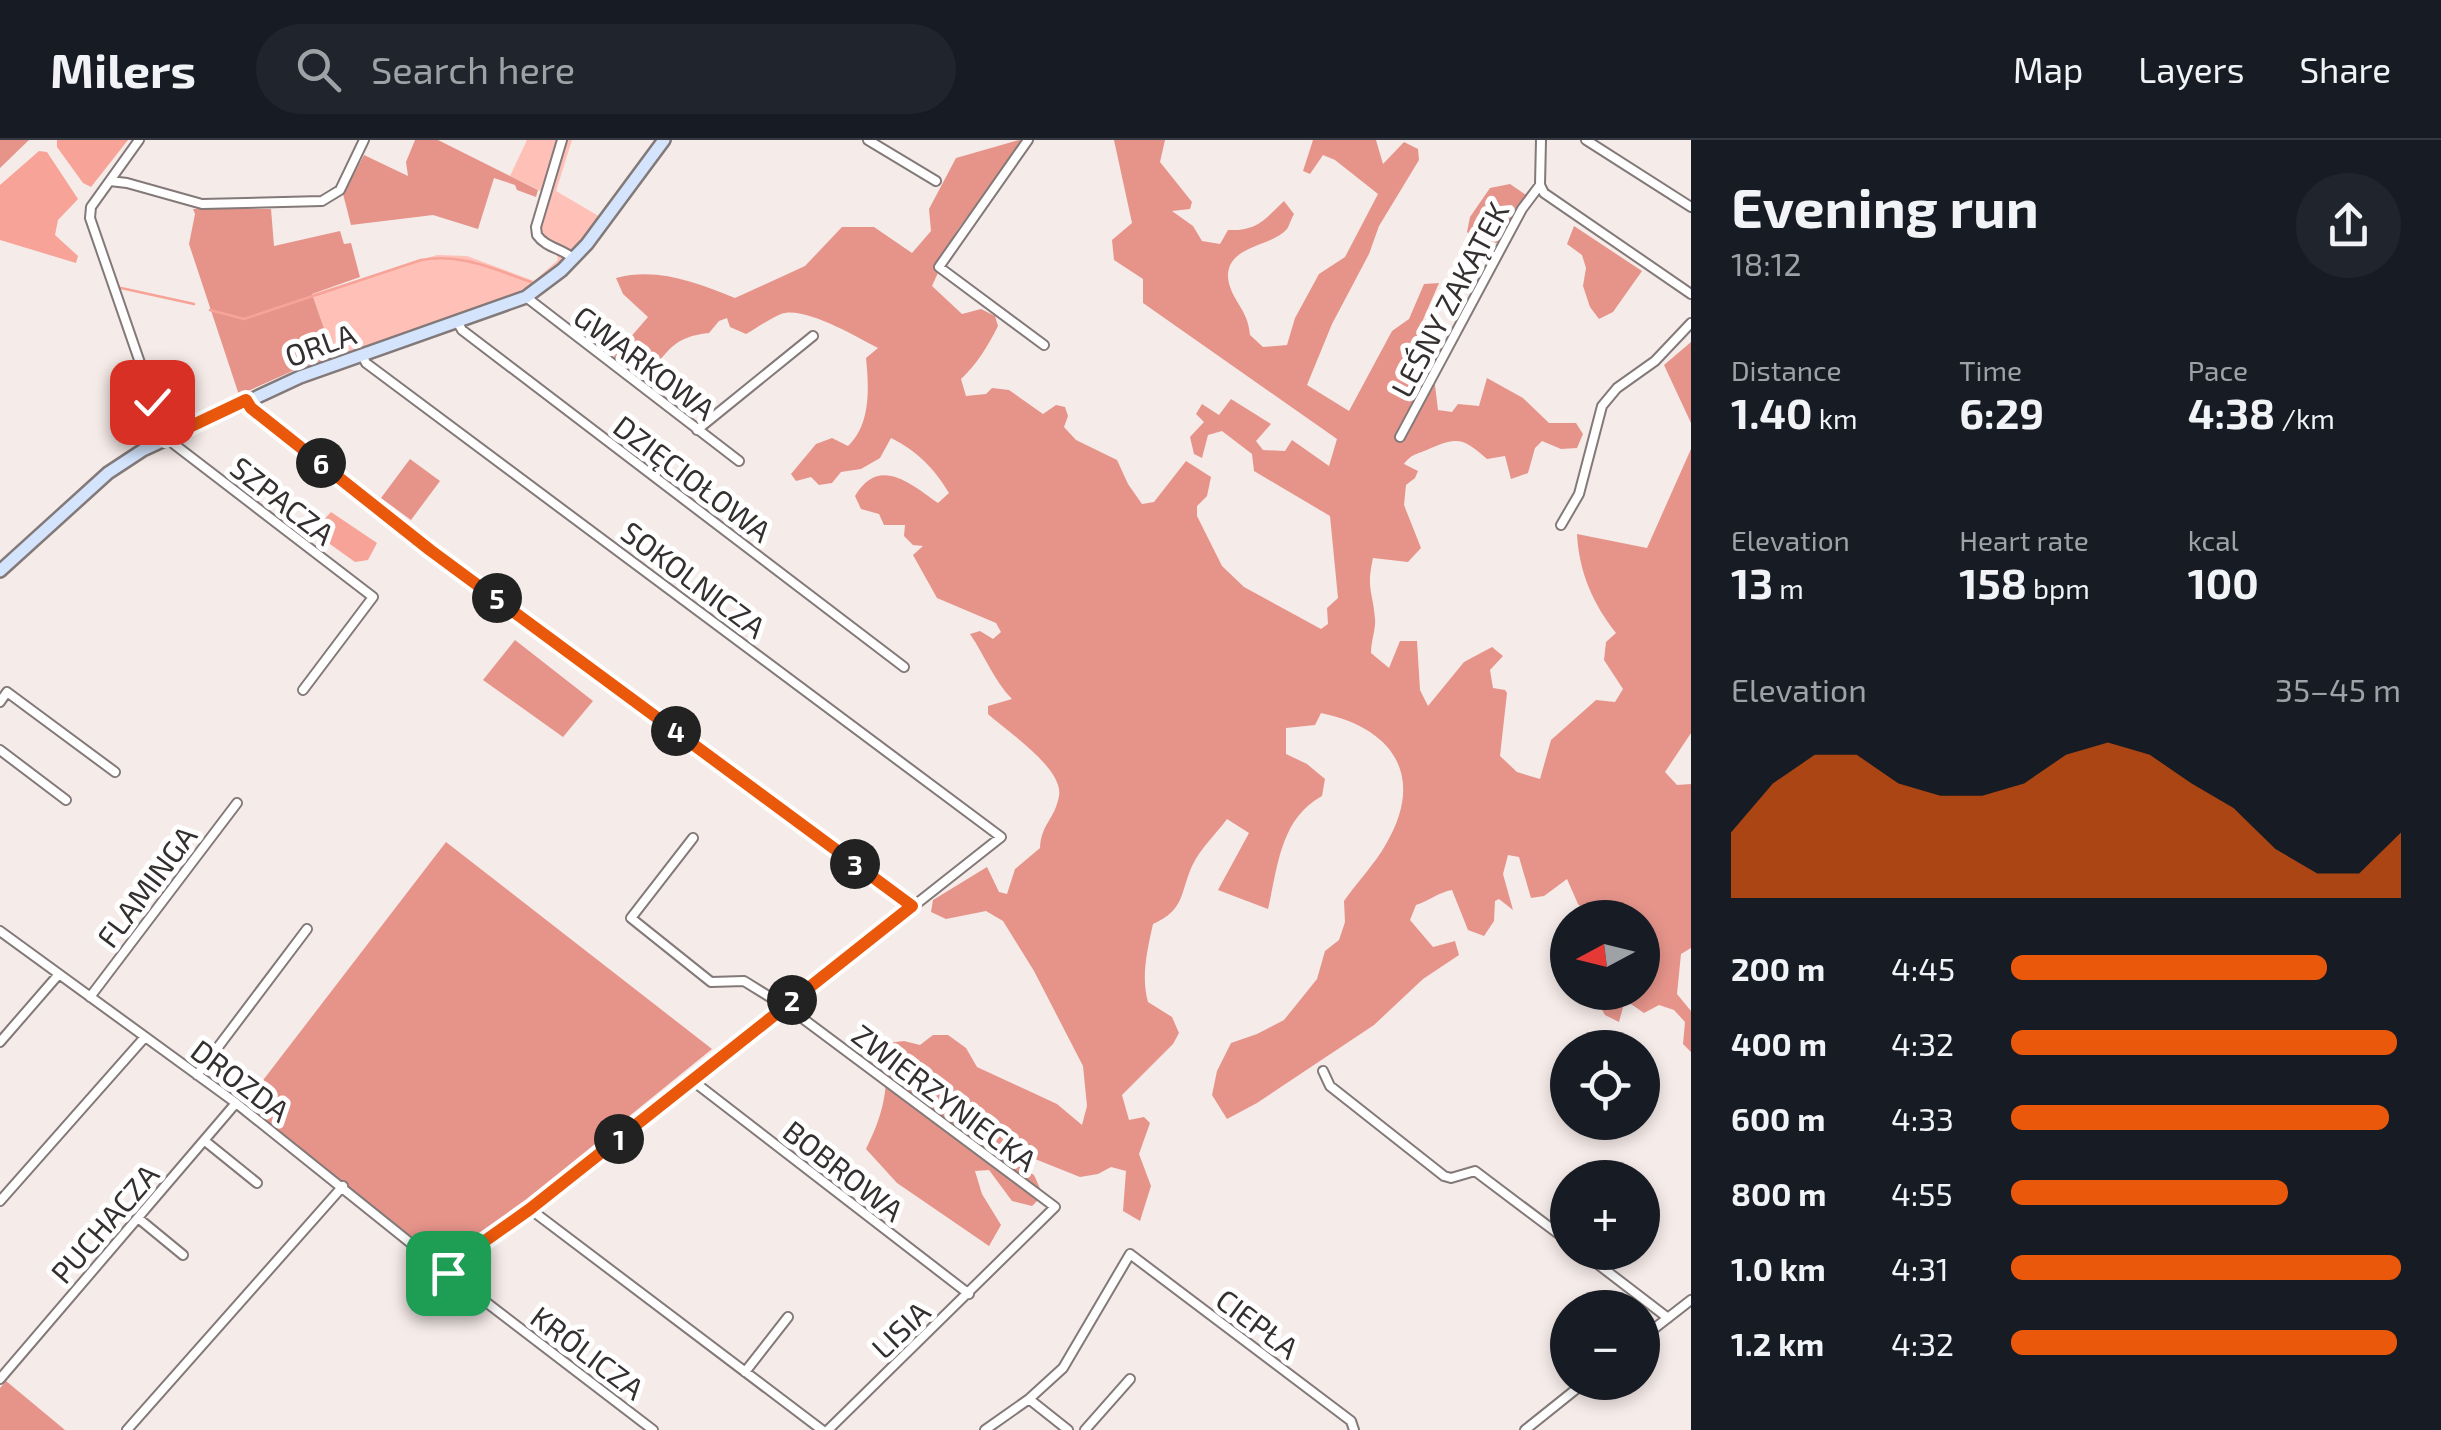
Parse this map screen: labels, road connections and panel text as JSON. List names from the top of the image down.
{
  "streets": {
    "street": [
      "LEŚNY ZAKĄTEK",
      "ORLA",
      "GWARKOWA",
      "DZIĘCIOŁOWA",
      "SZPACZA",
      "SOKOLNICZA",
      "FLAMINGA",
      "DROZDA",
      "ZWIERZYNIECKA",
      "BOBROWA",
      "PUCHACZA",
      "CIEPŁA",
      "LISIA",
      "KRÓLICZA"
    ]
  },
  "crossings": [
    ["ORLA", "GWARKOWA"],
    ["ORLA", "DZIĘCIOŁOWA"],
    ["ORLA", "SZPACZA"],
    ["ORLA", "SOKOLNICZA"],
    ["FLAMINGA", "DROZDA"],
    ["DROZDA", "PUCHACZA"],
    ["DROZDA", "KRÓLICZA"],
    ["ZWIERZYNIECKA", "LISIA"],
    ["BOBROWA", "LISIA"]
  ],
  "north": "left",
  "page": {
    "header": "Milers",
    "search": "Search here",
    "nav": ["Map", "Layers", "Share"],
    "heading": ["Evening run", "18:12"],
    "stats": [
      ["Distance", "1.40 km"],
      ["Time", "6:29"],
      ["Pace", "4:38 /km"],
      ["Elevation", "13 m"],
      ["Heart rate", "158 bpm"],
      ["kcal", "100"]
    ],
    "pins": [
      "6",
      "5",
      "4",
      "3",
      "2",
      "1"
    ],
    "chart": ["Elevation", "35–45 m"],
    "map_buttons": ["+", "−"],
    "list": [
      {
        "name": "200 m",
        "note": "4:45"
      },
      {
        "name": "400 m",
        "note": "4:32"
      },
      {
        "name": "600 m",
        "note": "4:33"
      },
      {
        "name": "800 m",
        "note": "4:55"
      },
      {
        "name": "1.0 km",
        "note": "4:31"
      },
      {
        "name": "1.2 km",
        "note": "4:32"
      }
    ]
  }
}
